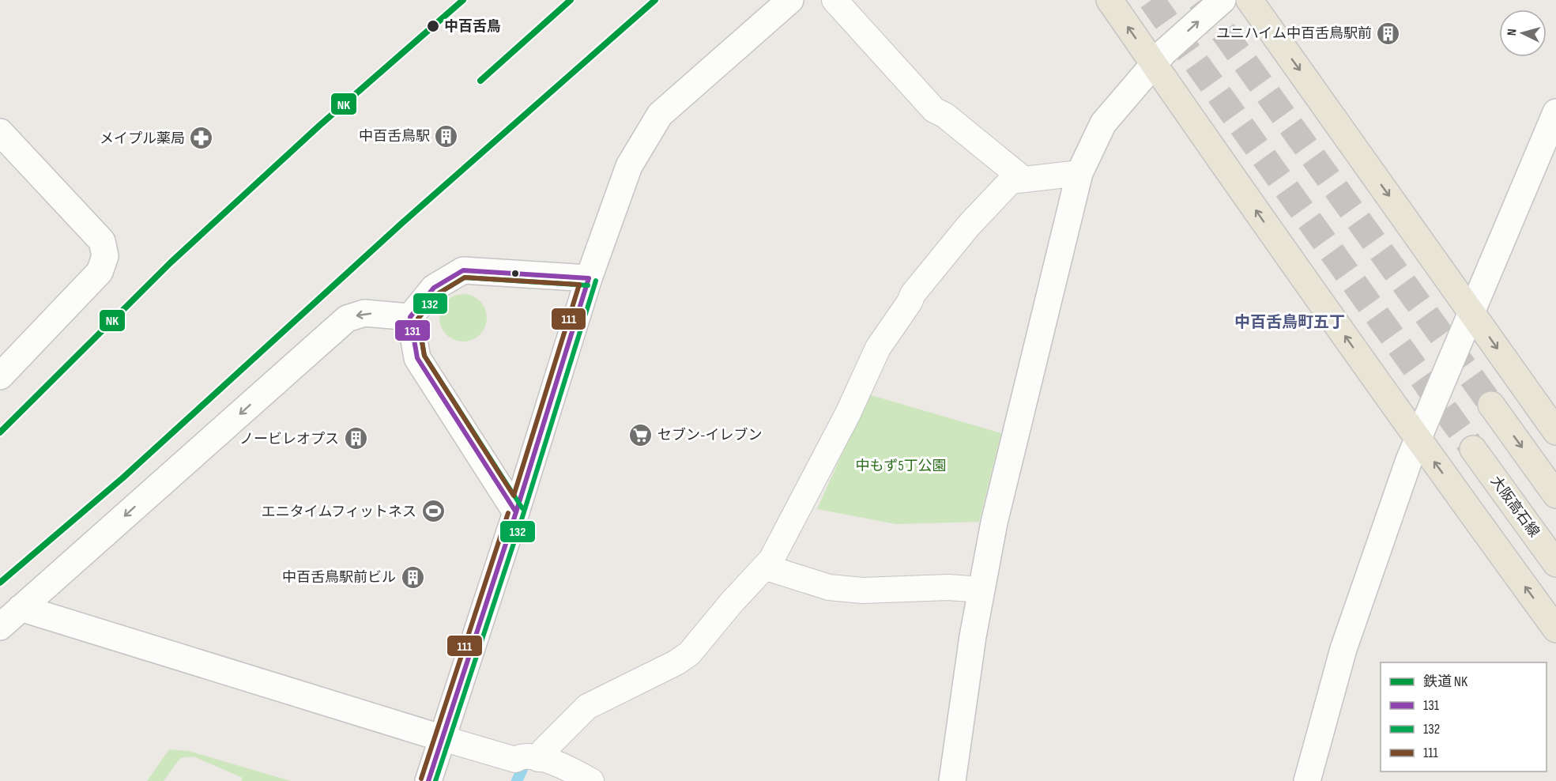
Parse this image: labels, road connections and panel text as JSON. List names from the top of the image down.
{
  "streets": {
    "main road": ["大阪高石線"]
  },
  "districts": ["中百舌鳥町五丁"],
  "parks": ["中もず5丁公園"],
  "places": {
    "other": ["中百舌鳥"],
    "building": [
      "ユニハイム中百舌鳥駅前",
      "中百舌鳥駅",
      "ノービレオプス",
      "中百舌鳥駅前ビル"
    ],
    "pharmacy": ["メイプル薬局"],
    "supermarket": ["セブン-イレブン"],
    "sports": ["エニタイムフィットネス"]
  },
  "lines": [
    "rail line NK",
    "transit line 131",
    "transit line 132",
    "transit line 111"
  ],
  "legend": [
    "鉄道 NK",
    "131",
    "132",
    "111"
  ],
  "north": "left"
}
